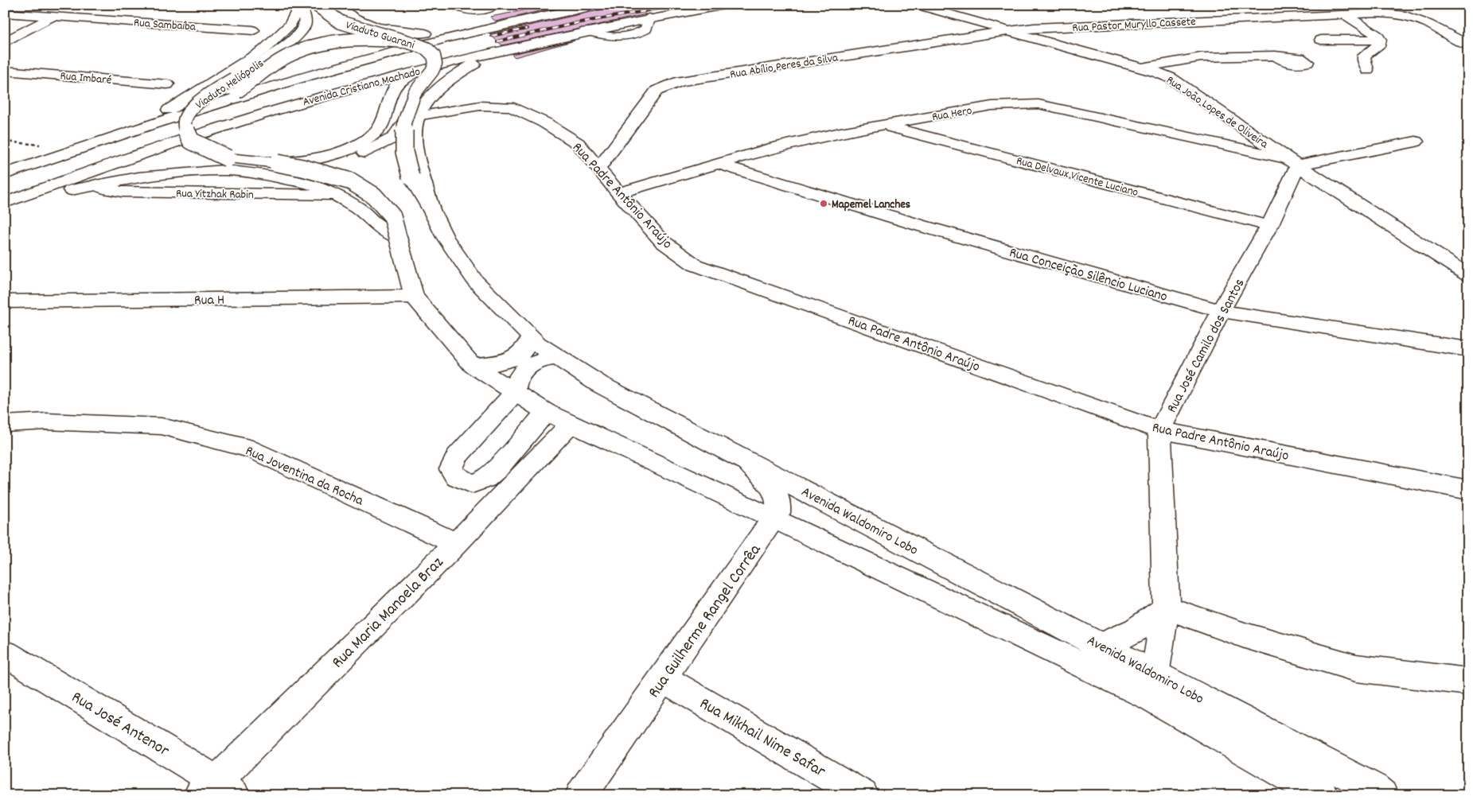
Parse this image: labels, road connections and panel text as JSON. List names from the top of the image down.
{
  "streets": {
    "main road": [
      "Rua Sambaíba",
      "Rua Pastor Muryllo Cassete",
      "Viaduto Guarani",
      "Rua Abílio Peres da Silva",
      "Rua Imbaré",
      "Viaduto Heliópolis",
      "Avenida Cristiano Machado",
      "Rua João Lopes de Oliveira",
      "Rua Hero",
      "Rua Delvaux Vicente Luciano",
      "Rua Yitzhak Rabin",
      "Rua Padre Antônio Araújo",
      "Rua Conceição Silêncio Luciano",
      "Rua H",
      "Rua José Camilo dos Santos",
      "Rua Joventina da Rocha",
      "Avenida Waldomiro Lobo",
      "Rua Maria Manoela Braz",
      "Rua Guilherme Rangel Corrêa",
      "Rua José Antenor",
      "Rua Mikhail Nime Safar"
    ]
  },
  "crossings": [
    ["Rua Pastor Muryllo Cassete", "Rua Abílio Peres da Silva"],
    ["Rua Pastor Muryllo Cassete", "Rua João Lopes de Oliveira"],
    ["Viaduto Guarani", "Rua Padre Antônio Araújo"],
    ["Viaduto Guarani", "Avenida Waldomiro Lobo"],
    ["Rua Abílio Peres da Silva", "Rua João Lopes de Oliveira"],
    ["Rua Abílio Peres da Silva", "Rua Padre Antônio Araújo"],
    ["Viaduto Heliópolis", "Avenida Waldomiro Lobo"],
    ["Rua João Lopes de Oliveira", "Rua Hero"],
    ["Rua João Lopes de Oliveira", "Rua José Camilo dos Santos"],
    ["Rua Hero", "Rua Delvaux Vicente Luciano"],
    ["Rua Hero", "Rua Padre Antônio Araújo"],
    ["Rua Hero", "Rua Conceição Silêncio Luciano"],
    ["Rua Hero", "Rua José Camilo dos Santos"],
    ["Rua Delvaux Vicente Luciano", "Rua José Camilo dos Santos"],
    ["Rua Padre Antônio Araújo", "Rua José Camilo dos Santos"],
    ["Rua Conceição Silêncio Luciano", "Rua José Camilo dos Santos"],
    ["Rua H", "Avenida Waldomiro Lobo"],
    ["Rua José Camilo dos Santos", "Avenida Waldomiro Lobo"],
    ["Rua Joventina da Rocha", "Rua Maria Manoela Braz"],
    ["Avenida Waldomiro Lobo", "Rua Maria Manoela Braz"],
    ["Avenida Waldomiro Lobo", "Rua Guilherme Rangel Corrêa"],
    ["Rua Maria Manoela Braz", "Rua José Antenor"],
    ["Rua Guilherme Rangel Corrêa", "Rua Mikhail Nime Safar"]
  ],
  "places": ["Mapemel Lanches"]
}
